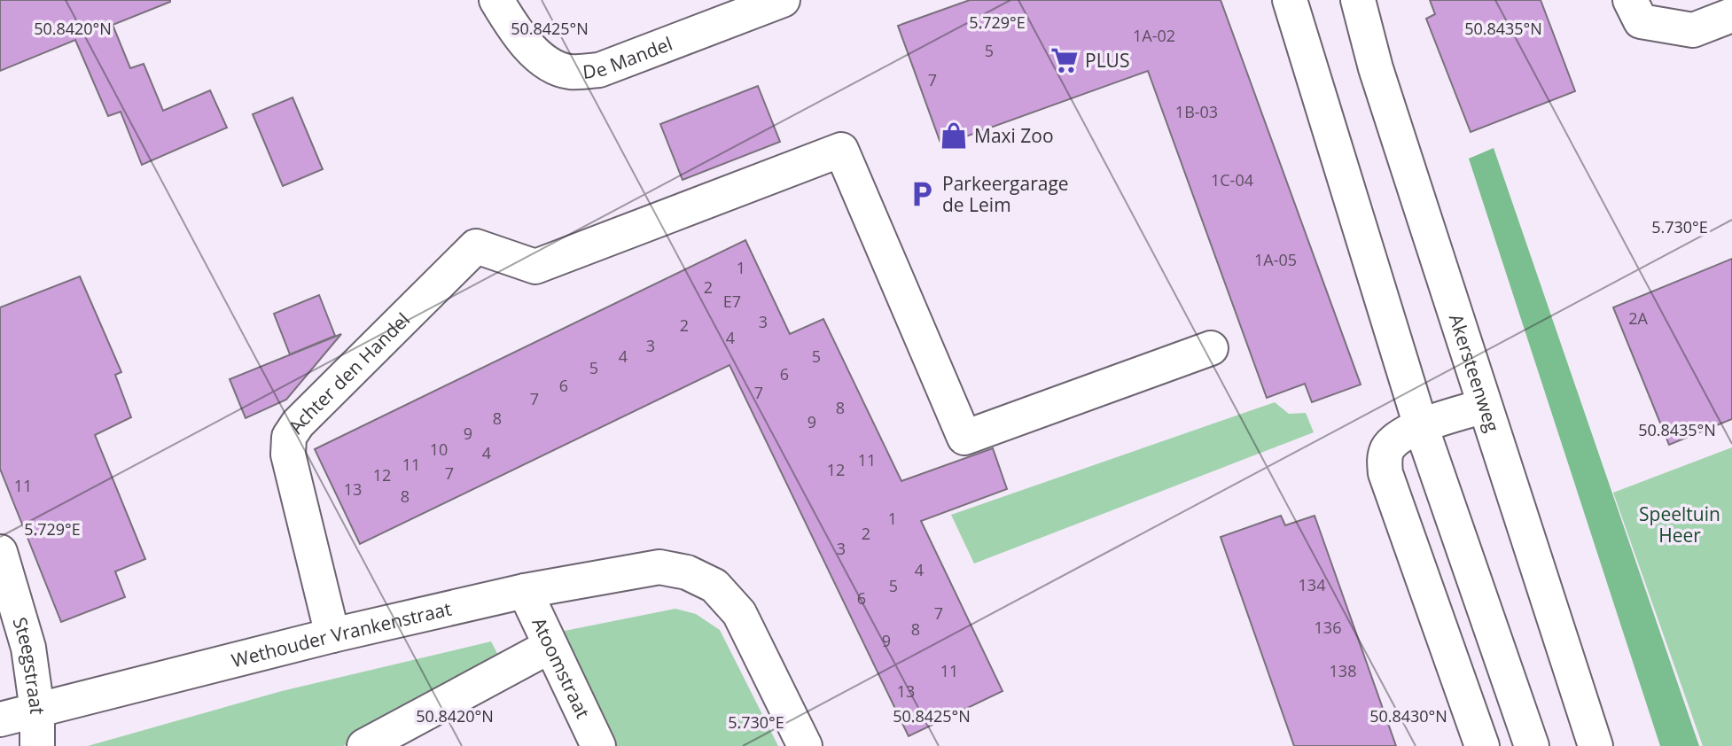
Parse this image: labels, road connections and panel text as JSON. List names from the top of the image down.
{
  "streets": {
    "street": [
      "De Mandel",
      "Akersteenweg",
      "Achter den Handel",
      "Wethouder Vrankenstraat",
      "Steegstraat",
      "Atoomstraat"
    ]
  },
  "crossings": [
    ["Achter den Handel", "Wethouder Vrankenstraat"],
    ["Wethouder Vrankenstraat", "Steegstraat"],
    ["Wethouder Vrankenstraat", "Atoomstraat"]
  ],
  "parks": ["Speeltuin Heer"],
  "places": {
    "supermarket": ["PLUS"],
    "shop": ["Maxi Zoo"],
    "parking": ["Parkeergarage de Leim"]
  },
  "house_numbers": [
    "1A-02",
    "5",
    "7",
    "1B-03",
    "1C-04",
    "1A-05",
    "1",
    "2",
    "E7",
    "2A",
    "3",
    "2",
    "4",
    "3",
    "4",
    "5",
    "5",
    "6",
    "6",
    "7",
    "7",
    "8",
    "8",
    "9",
    "9",
    "10",
    "4",
    "11",
    "11",
    "12",
    "7",
    "12",
    "11",
    "13",
    "8",
    "1",
    "2",
    "3",
    "4",
    "134",
    "5",
    "6",
    "7",
    "136",
    "8",
    "9",
    "11",
    "138",
    "13"
  ],
  "coordinates": [
    "5.729°E",
    "50.8420°N",
    "50.8425°N",
    "50.8435°N",
    "5.730°E",
    "50.8430°N"
  ]
}
